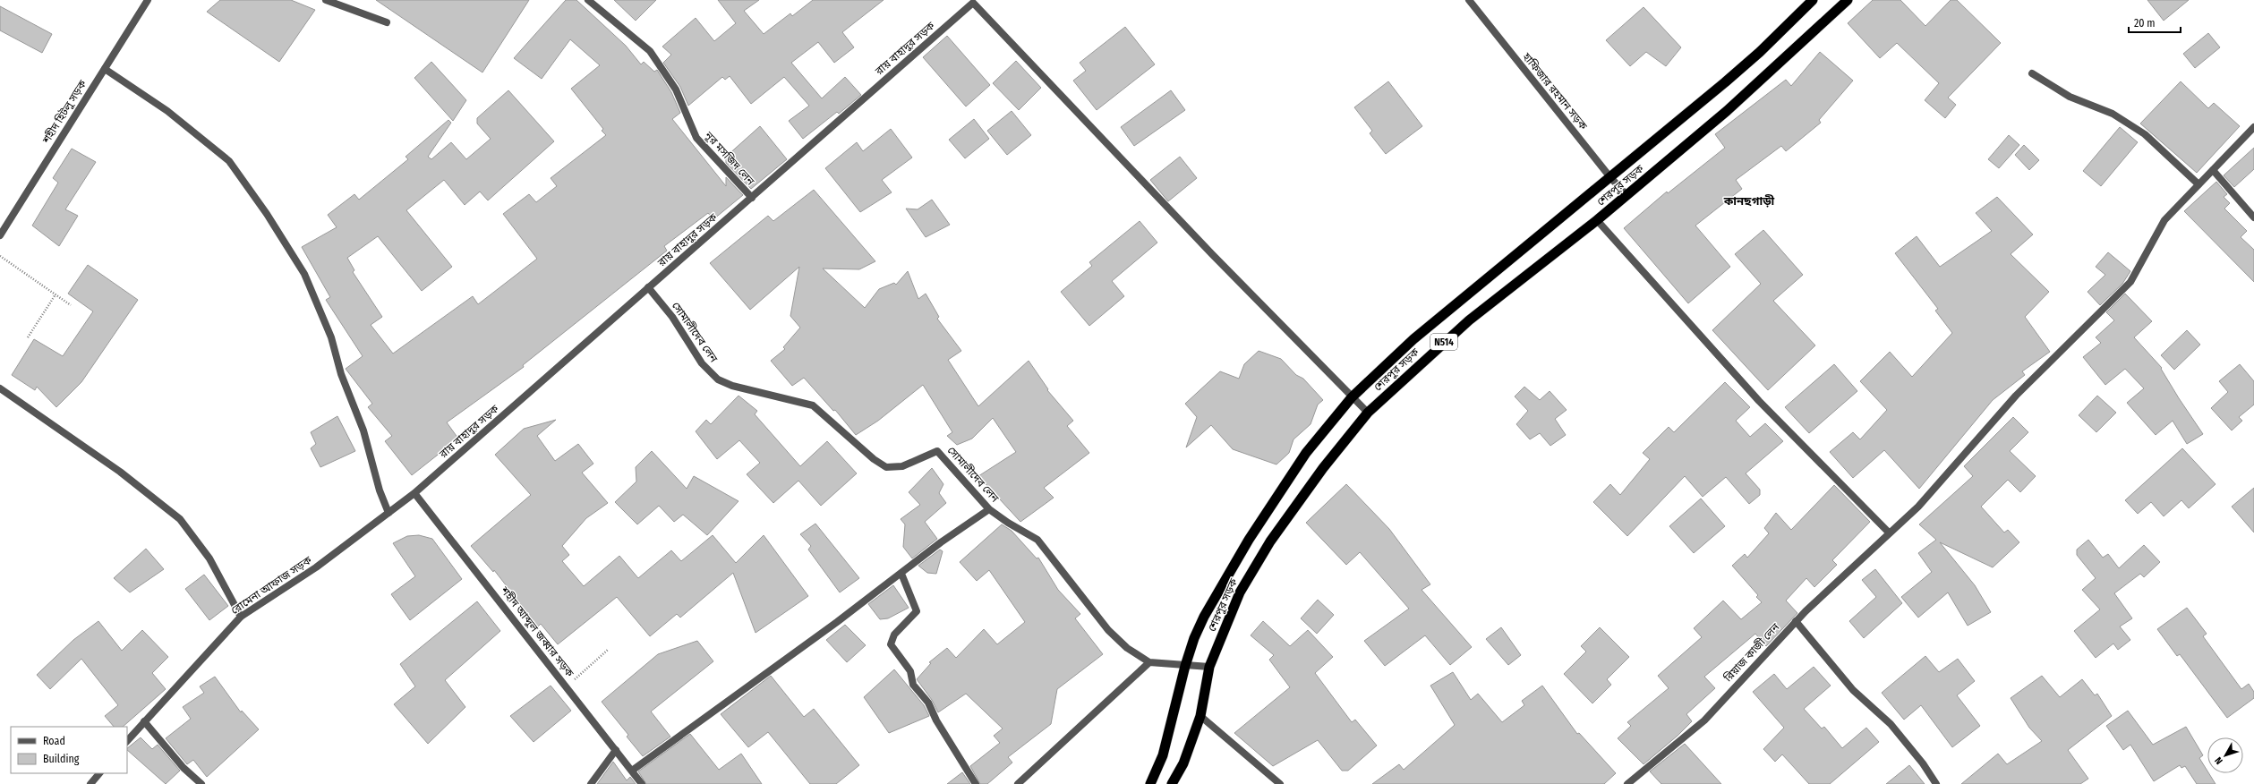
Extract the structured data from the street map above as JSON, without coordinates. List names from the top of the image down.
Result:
{
  "streets": {
    "highway": ["শেরপুর সড়ক", "N514"],
    "street": [
      "রায় বাহাদুর সড়ক",
      "হাফিজার রহমান সড়ক",
      "শহীদ হিটলু সড়ক",
      "নূর মসজিদ লেন",
      "সোমালীদেব লেন",
      "রোমেনা আফাজ সড়ক",
      "শহীদ আব্দুল জব্বার সড়ক",
      "রিয়াজ কাজী লেন"
    ]
  },
  "crossings": [
    ["রায় বাহাদুর সড়ক", "নূর মসজিদ লেন"],
    ["রায় বাহাদুর সড়ক", "সোমালীদেব লেন"],
    ["রায় বাহাদুর সড়ক", "রোমেনা আফাজ সড়ক"],
    ["রায় বাহাদুর সড়ক", "শহীদ আব্দুল জব্বার সড়ক"],
    ["হাফিজার রহমান সড়ক", "শেরপুর সড়ক"],
    ["শেরপুর সড়ক", "সোমালীদেব লেন"],
    ["রোমেনা আফাজ সড়ক", "শহীদ আব্দুল জব্বার সড়ক"]
  ],
  "districts": ["কানছগাড়ী"],
  "legend": ["Road", "Building"],
  "scale_bar": "20 m",
  "north": "bottom left"
}
